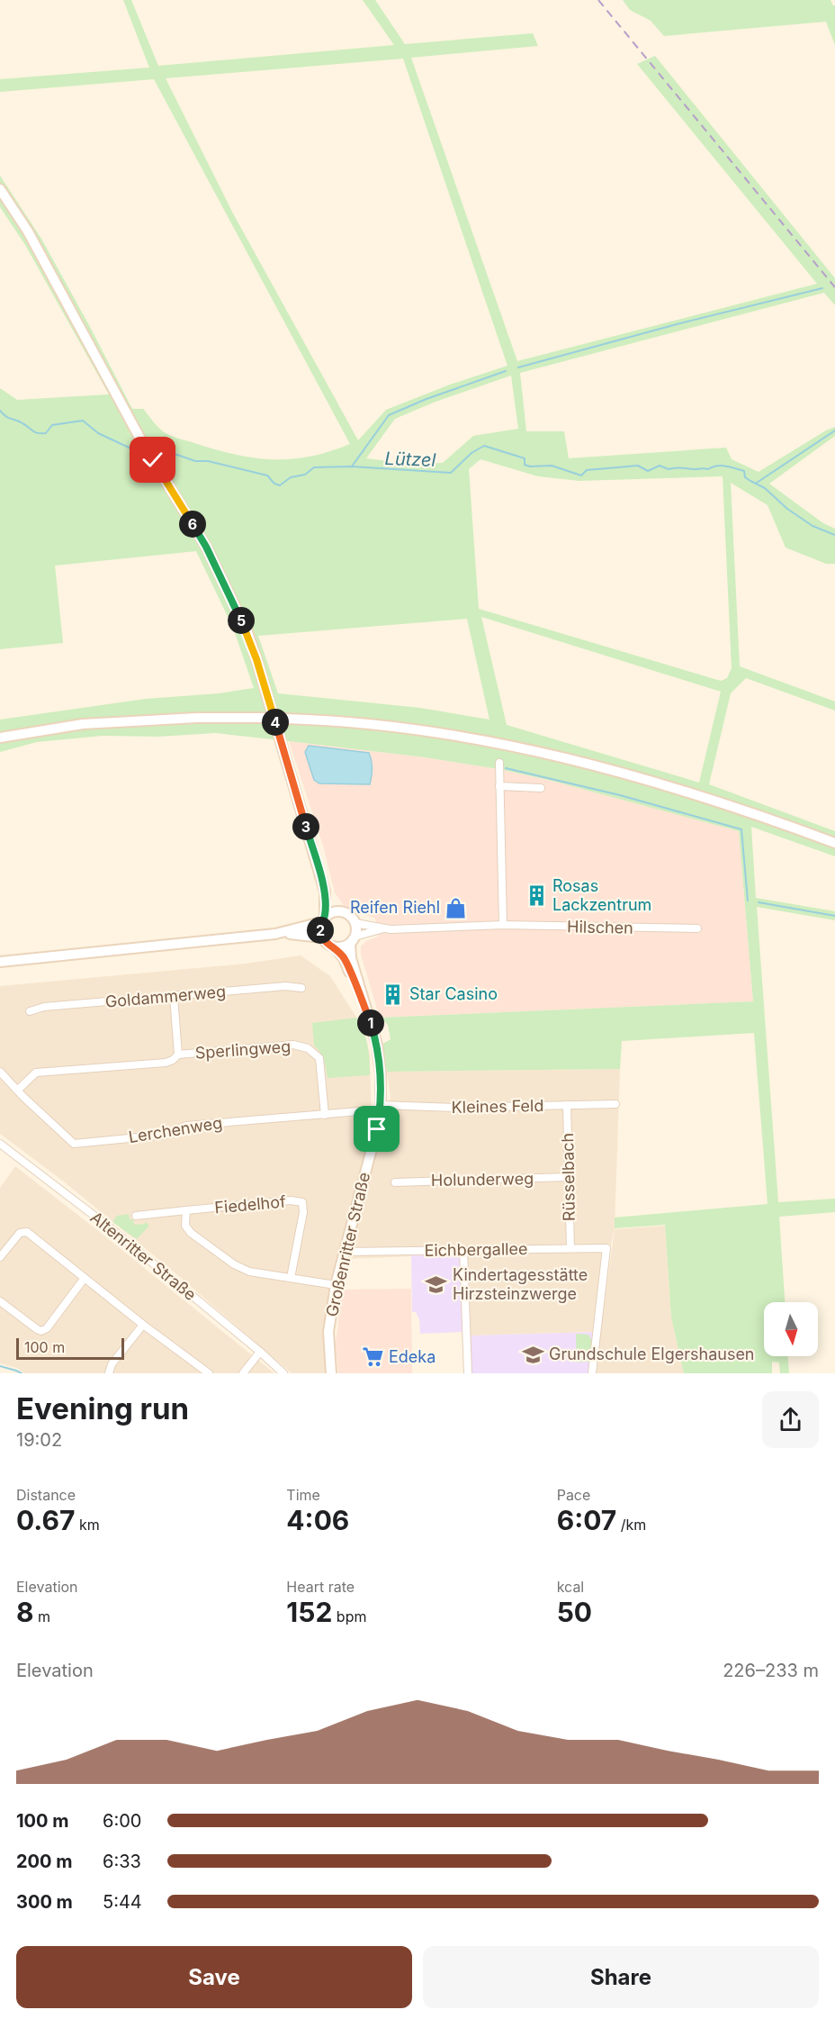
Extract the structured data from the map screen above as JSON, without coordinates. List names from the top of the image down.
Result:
{
  "streets": {
    "street": [
      "Hilschen",
      "Goldammerweg",
      "Sperlingweg",
      "Kleines Feld",
      "Lerchenweg",
      "Rüsselbach",
      "Holunderweg",
      "Fiedelhof",
      "Großenritter Straße",
      "Eichbergallee",
      "Altenritter Straße"
    ]
  },
  "crossings": [
    ["Hilschen", "Großenritter Straße"],
    ["Sperlingweg", "Lerchenweg"],
    ["Kleines Feld", "Lerchenweg"],
    ["Kleines Feld", "Rüsselbach"],
    ["Kleines Feld", "Großenritter Straße"],
    ["Lerchenweg", "Großenritter Straße"],
    ["Rüsselbach", "Holunderweg"],
    ["Rüsselbach", "Eichbergallee"],
    ["Großenritter Straße", "Eichbergallee"]
  ],
  "water": ["Lützel"],
  "places": {
    "building": ["Rosas Lackzentrum", "Star Casino"],
    "shop": ["Reifen Riehl"],
    "school or university": ["Kindertagesstätte Hirzsteinzwerge", "Grundschule Elgershausen"],
    "supermarket": ["Edeka"]
  },
  "scale_bar": "100 m",
  "north": "bottom",
  "page": {
    "pins": [
      "6",
      "5",
      "4",
      "3",
      "2",
      "1"
    ],
    "scale": "100 m",
    "heading": ["Evening run", "19:02"],
    "stats": [
      ["Distance", "0.67 km"],
      ["Time", "4:06"],
      ["Pace", "6:07 /km"],
      ["Elevation", "8 m"],
      ["Heart rate", "152 bpm"],
      ["kcal", "50"]
    ],
    "chart": ["Elevation", "226–233 m"],
    "list": [
      {
        "name": "100 m",
        "note": "6:00"
      },
      {
        "name": "200 m",
        "note": "6:33"
      },
      {
        "name": "300 m",
        "note": "5:44"
      }
    ],
    "buttons": ["Save", "Share"]
  }
}
